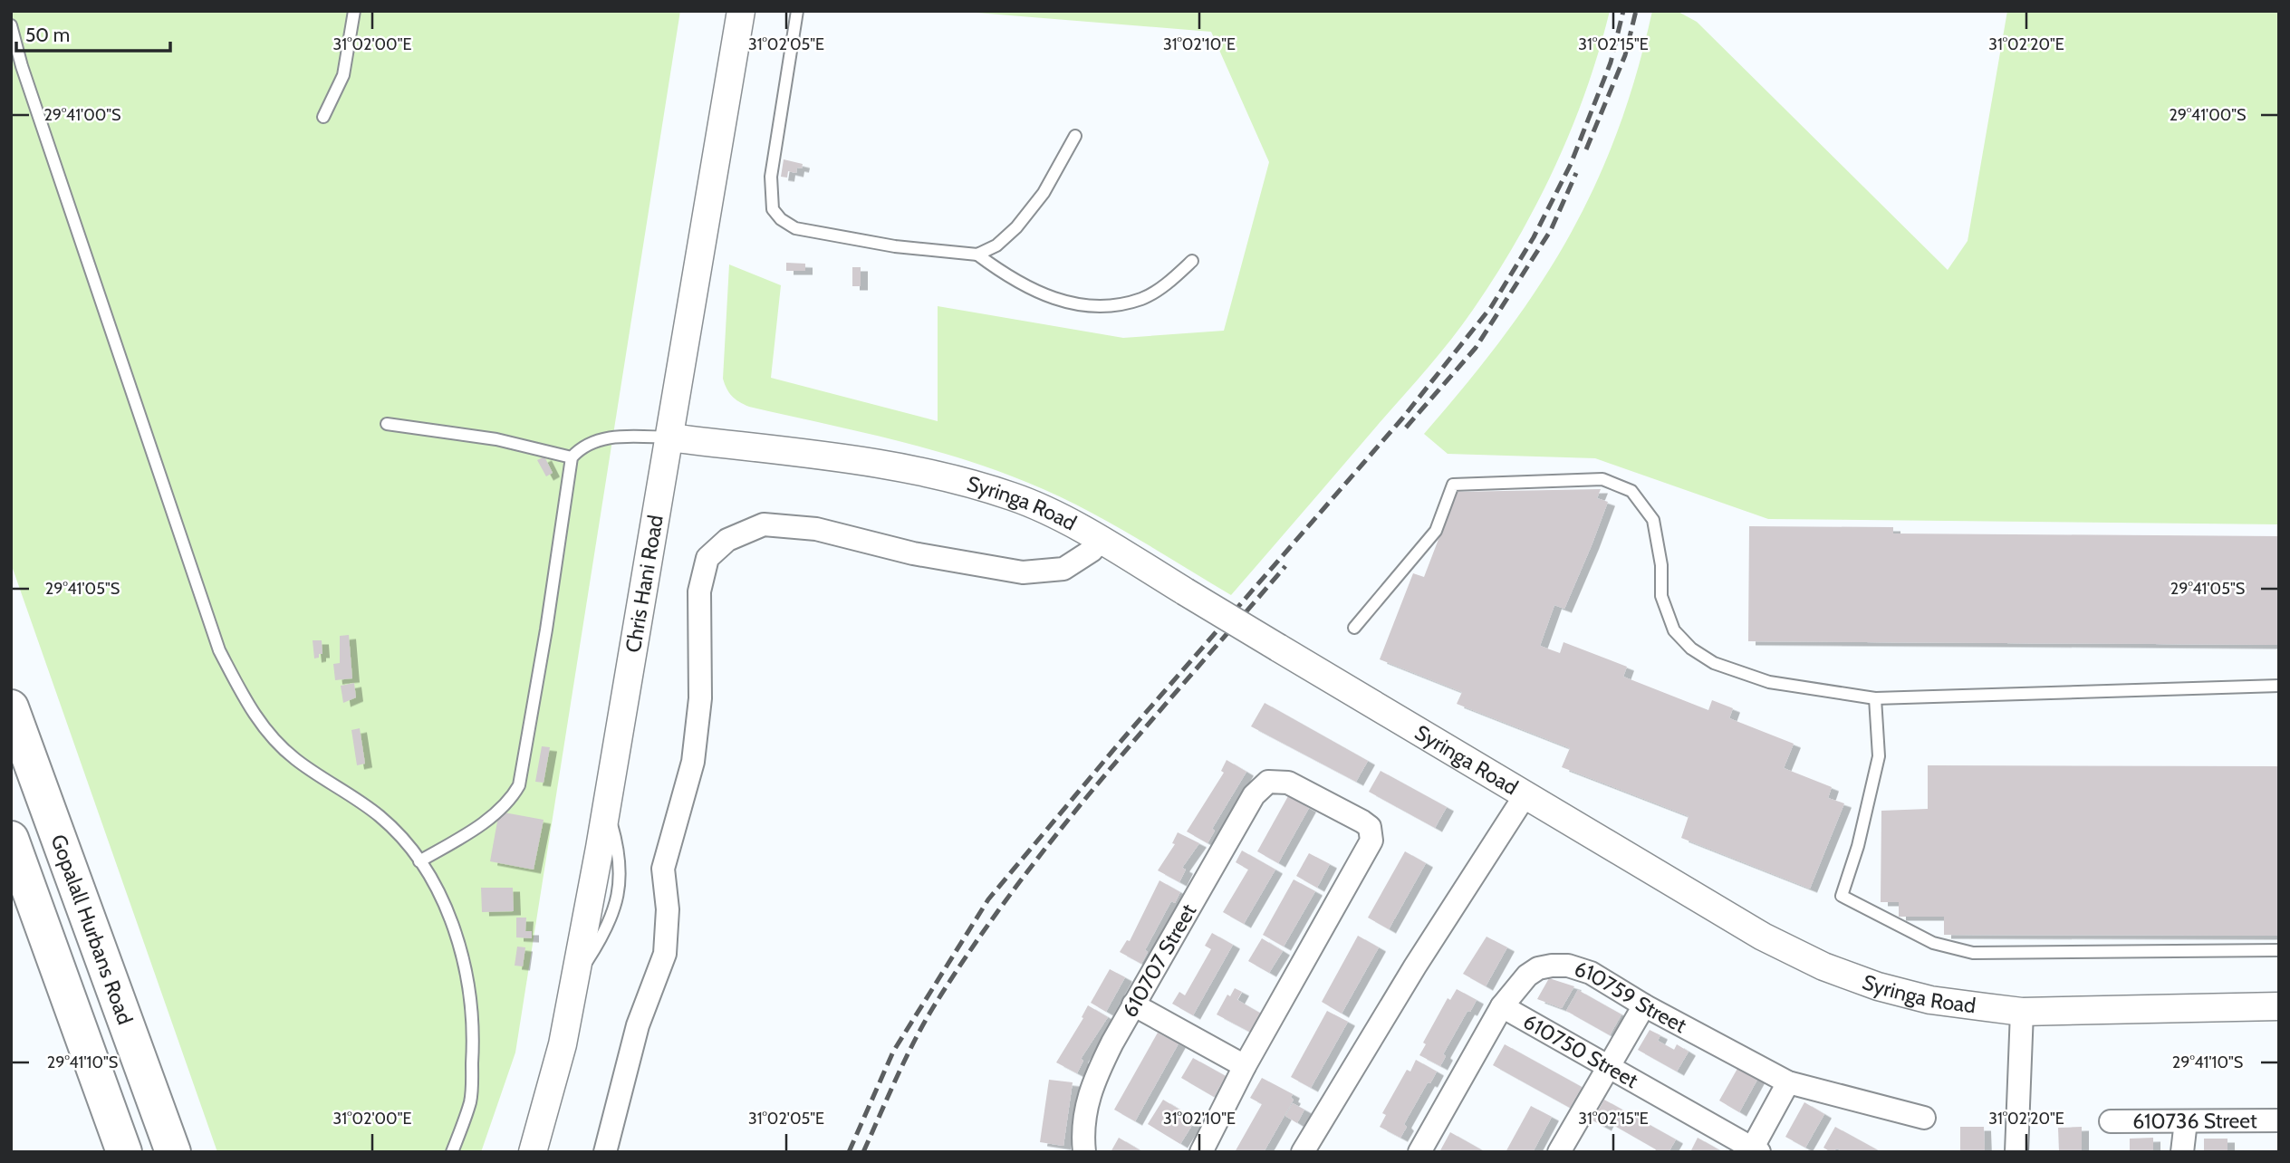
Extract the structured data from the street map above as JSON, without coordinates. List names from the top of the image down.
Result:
{
  "streets": {
    "highway": ["Gopalall Hurbans Road"],
    "street": [
      "Syringa Road",
      "Chris Hani Road",
      "610707 Street",
      "610759 Street",
      "610750 Street",
      "610736 Street"
    ]
  },
  "crossings": [
    ["Syringa Road", "Chris Hani Road"],
    ["610759 Street", "610750 Street"]
  ],
  "scale_bar": "50 m",
  "coordinates": [
    "31°02'00\"E",
    "31°02'05\"E",
    "31°02'10\"E",
    "31°02'15\"E",
    "31°02'20\"E",
    "29°41'00\"S",
    "29°41'05\"S",
    "29°41'10\"S"
  ]
}
